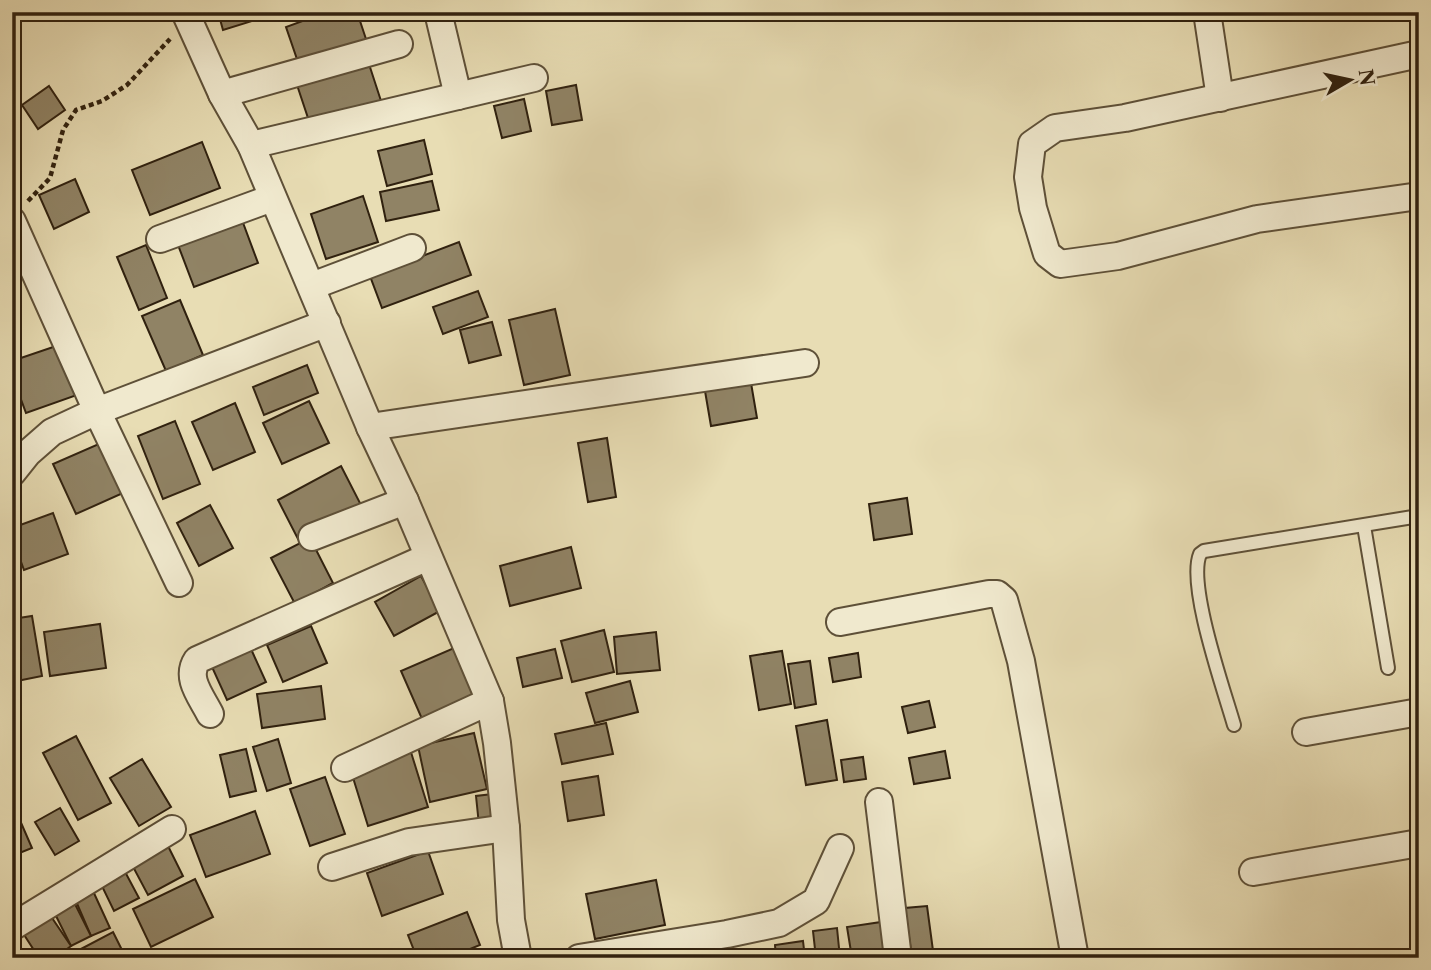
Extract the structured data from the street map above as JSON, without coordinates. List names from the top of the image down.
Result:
{
  "north": "right"
}
